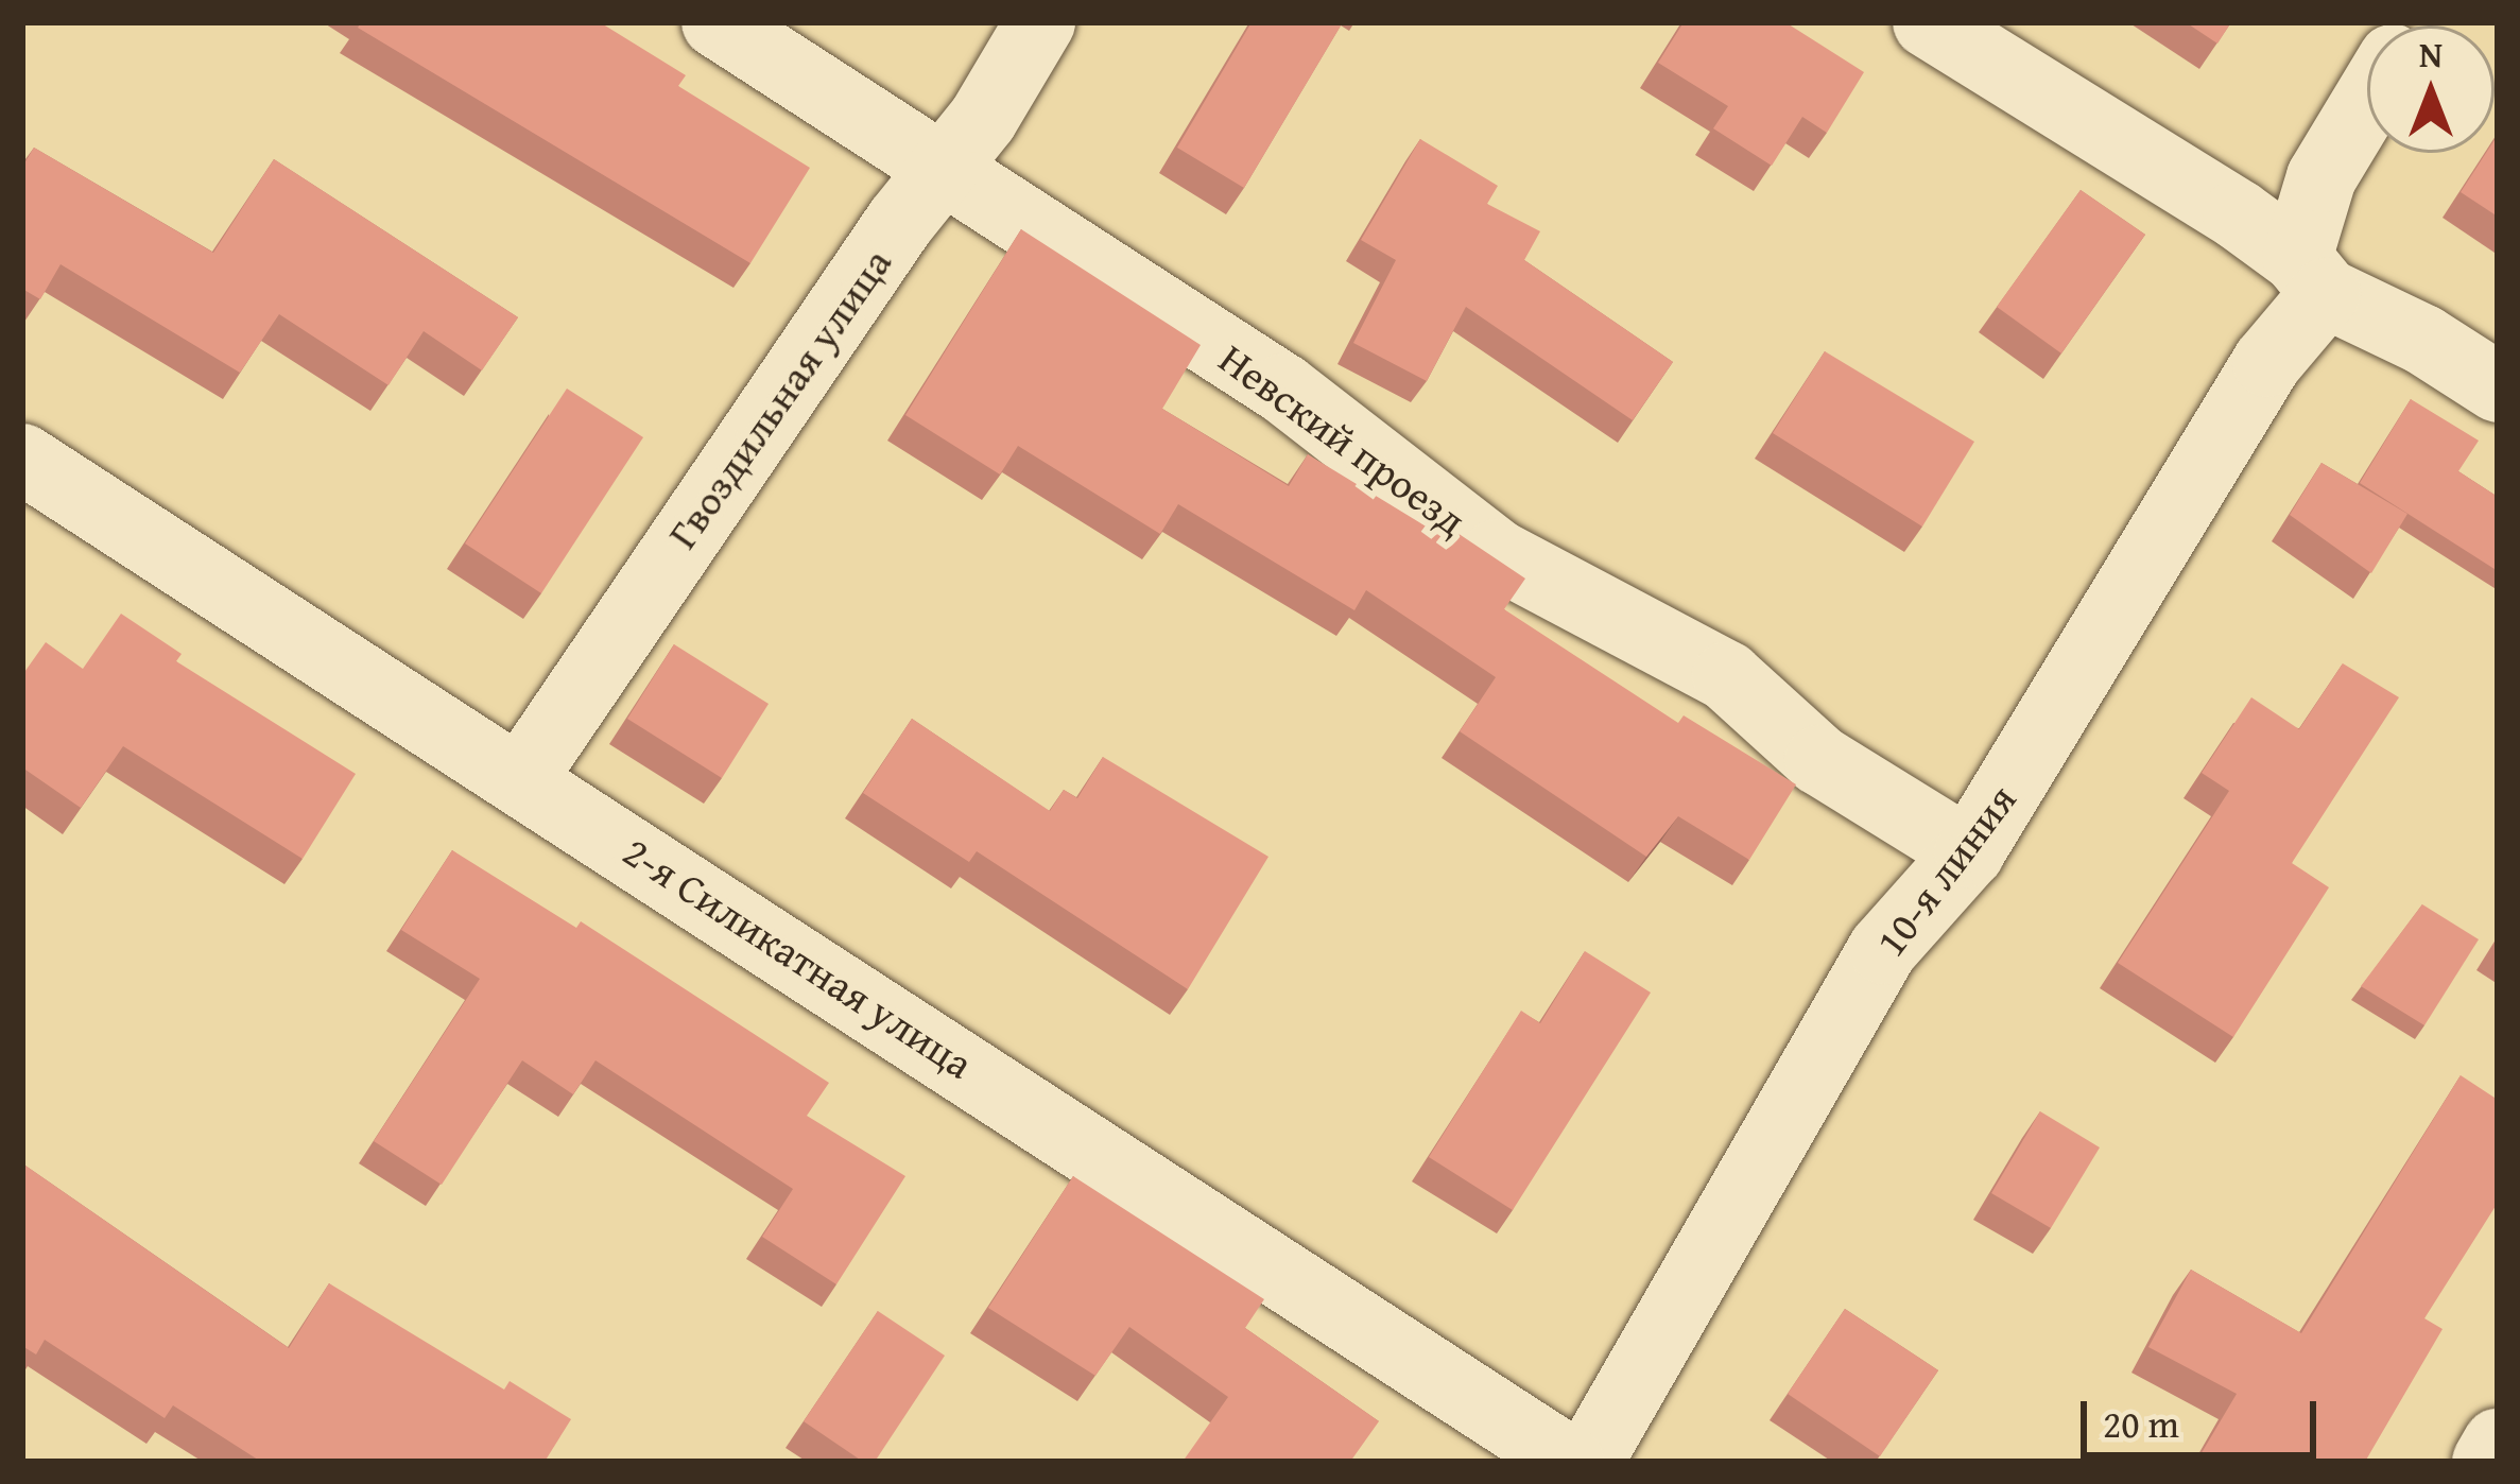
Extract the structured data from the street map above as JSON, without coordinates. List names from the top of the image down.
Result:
{
  "streets": {
    "street": [
      "Гвоздильная улица",
      "Невский проезд",
      "10-я линия",
      "2-я Силикатная улица"
    ]
  },
  "crossings": [
    ["Гвоздильная улица", "Невский проезд"],
    ["Гвоздильная улица", "2-я Силикатная улица"],
    ["Невский проезд", "10-я линия"]
  ],
  "scale_bar": "20 m",
  "north": "top"
}
